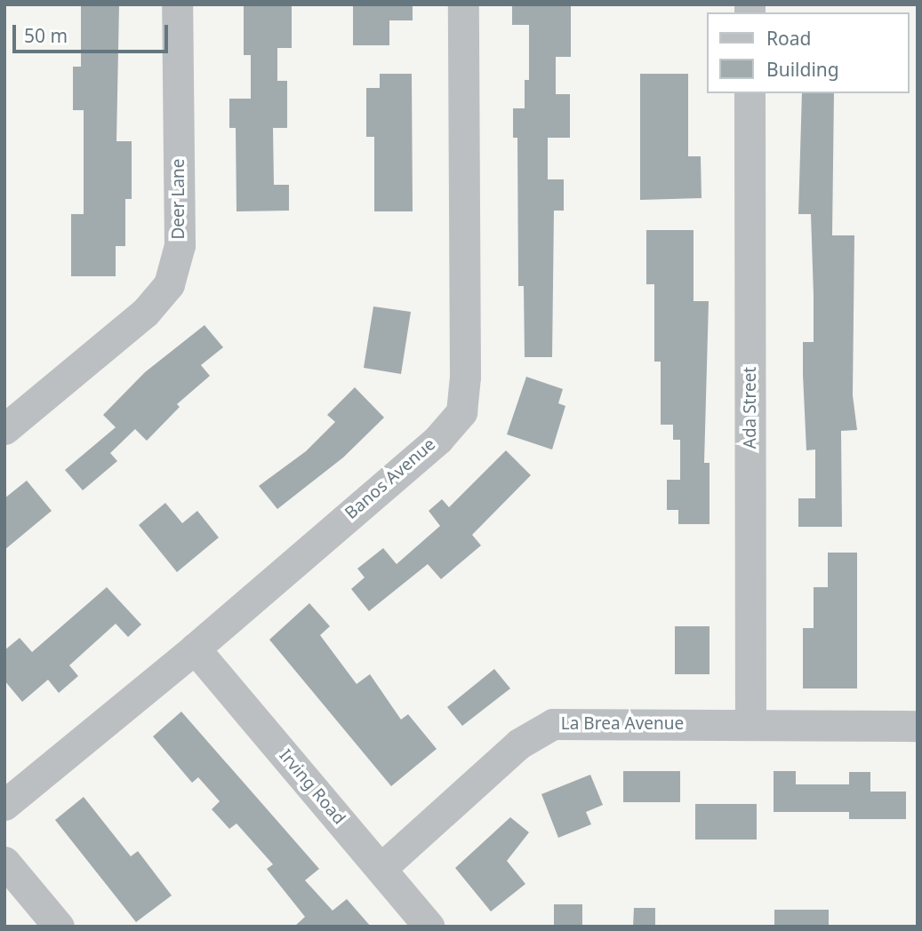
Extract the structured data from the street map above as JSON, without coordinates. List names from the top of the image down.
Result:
{
  "streets": {
    "street": [
      "Deer Lane",
      "Ada Street",
      "Banos Avenue",
      "La Brea Avenue",
      "Irving Road"
    ]
  },
  "crossings": [
    ["Ada Street", "La Brea Avenue"],
    ["Banos Avenue", "Irving Road"],
    ["La Brea Avenue", "Irving Road"]
  ],
  "legend": ["Road", "Building"],
  "scale_bar": "50 m"
}
